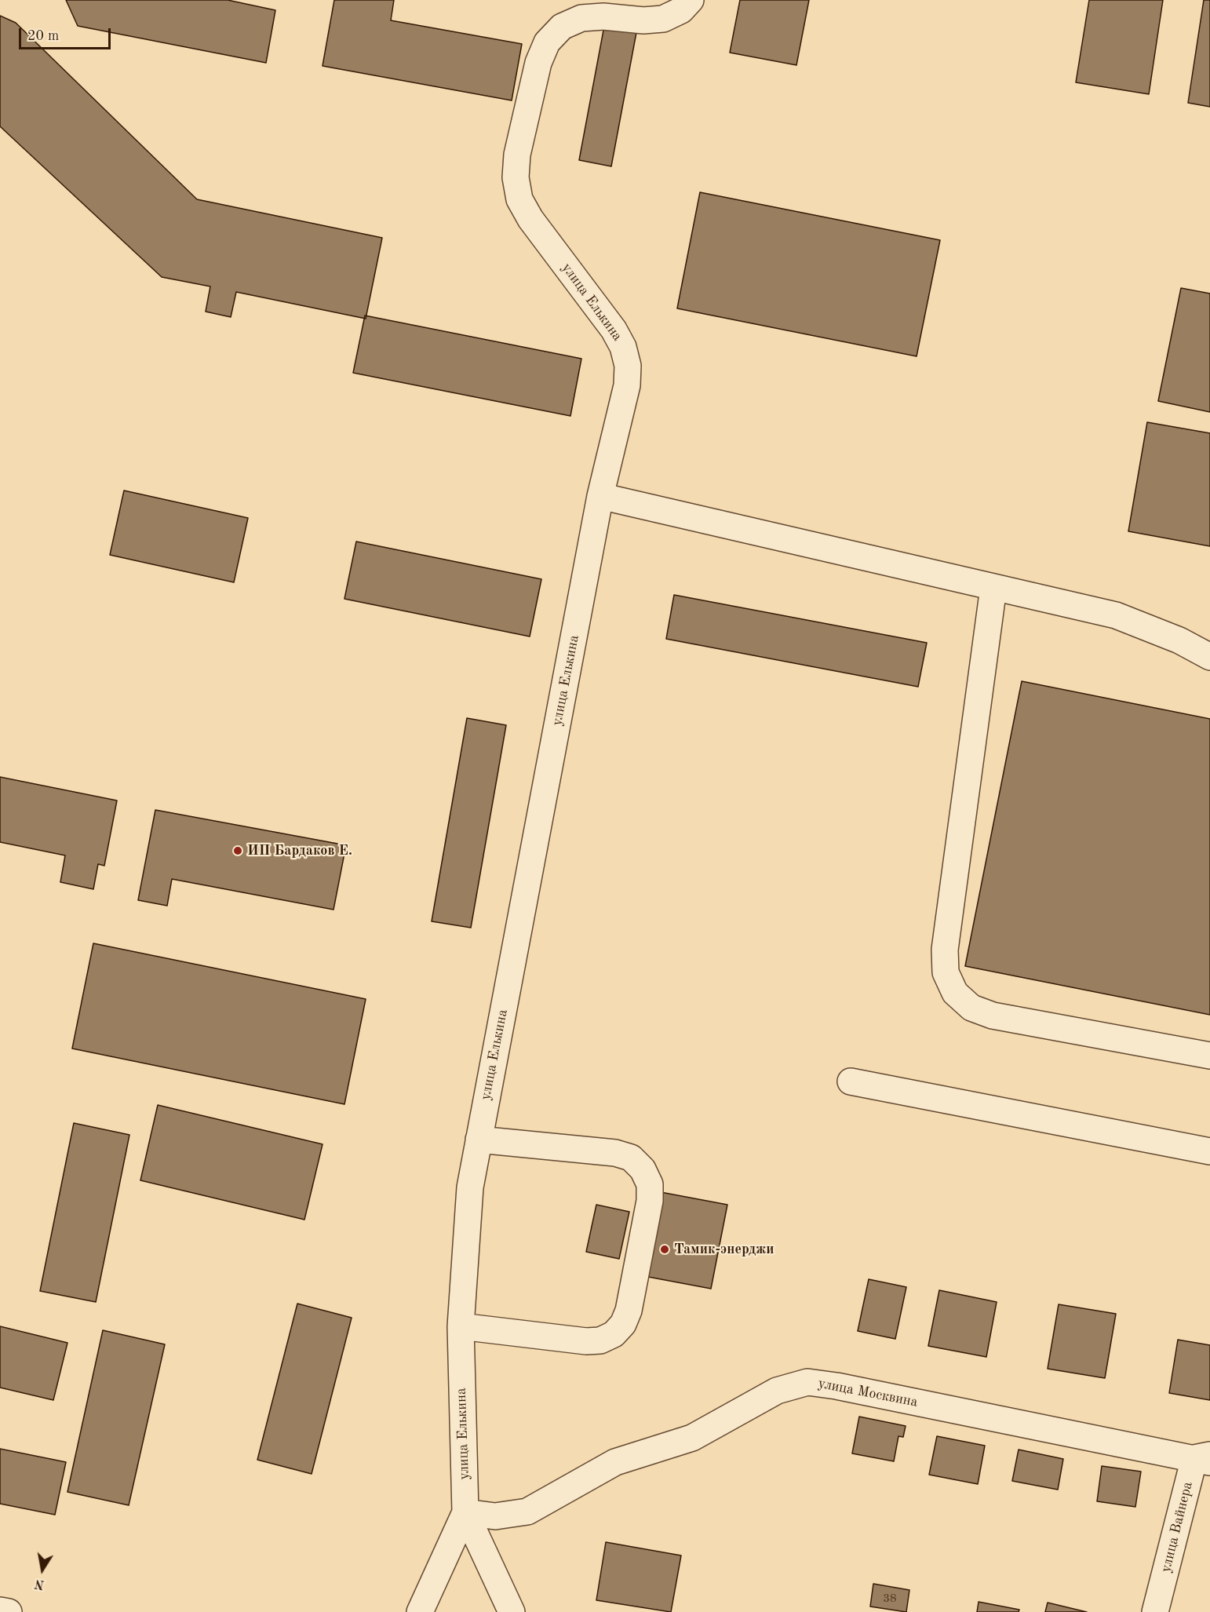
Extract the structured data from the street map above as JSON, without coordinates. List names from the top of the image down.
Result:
{
  "streets": {
    "street": ["улица Елькина", "улица Москвина", "улица Вайнера"]
  },
  "crossings": [
    ["улица Елькина", "улица Москвина"],
    ["улица Москвина", "улица Вайнера"]
  ],
  "places": ["ИП Бардаков Е.", "Тамик-энерджи"],
  "house_numbers": ["38"],
  "scale_bar": "20 m",
  "north": "bottom"
}
